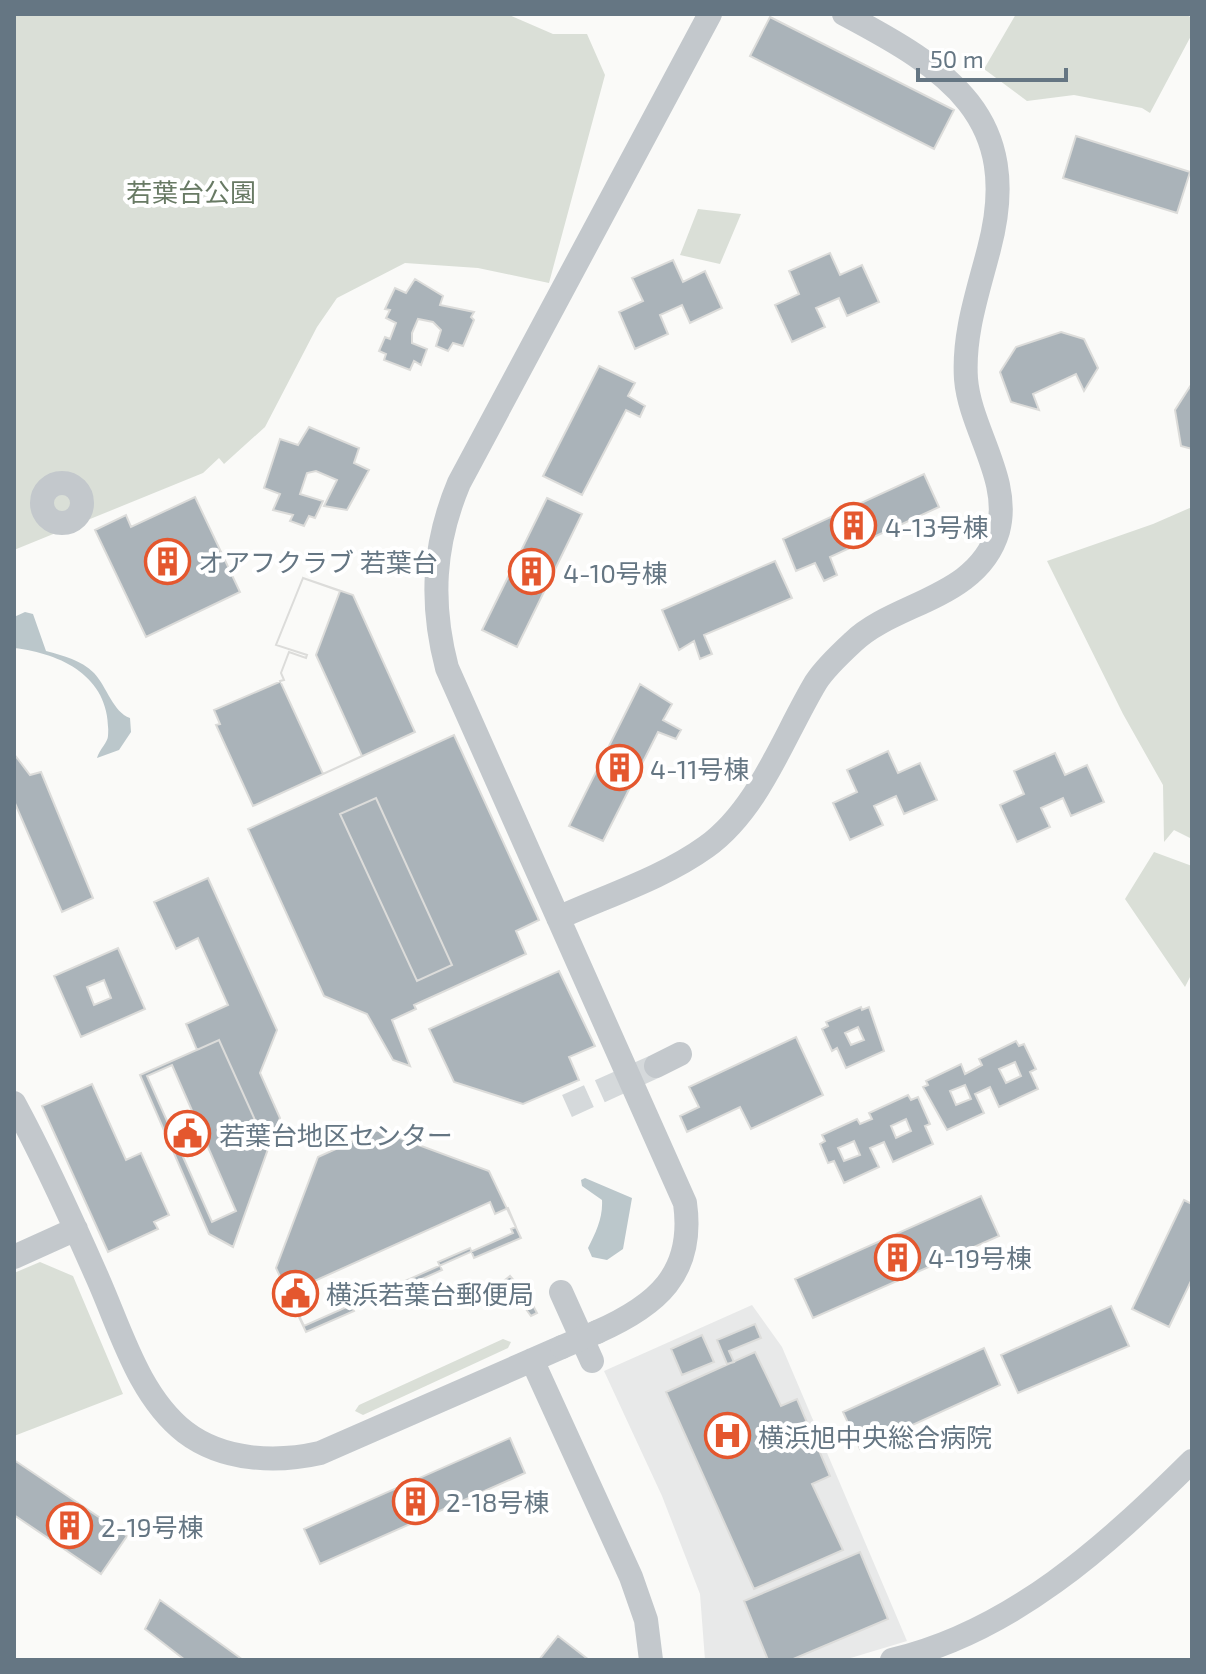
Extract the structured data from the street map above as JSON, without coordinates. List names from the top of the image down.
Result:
{
  "parks": ["若葉台公園"],
  "places": {
    "building": [
      "4-13号棟",
      "オアフクラブ 若葉台",
      "4-10号棟",
      "4-11号棟",
      "4-19号棟",
      "2-18号棟",
      "2-19号棟"
    ],
    "public building": ["若葉台地区センター", "横浜若葉台郵便局"],
    "hospital": ["横浜旭中央総合病院"]
  },
  "scale_bar": "50 m"
}
